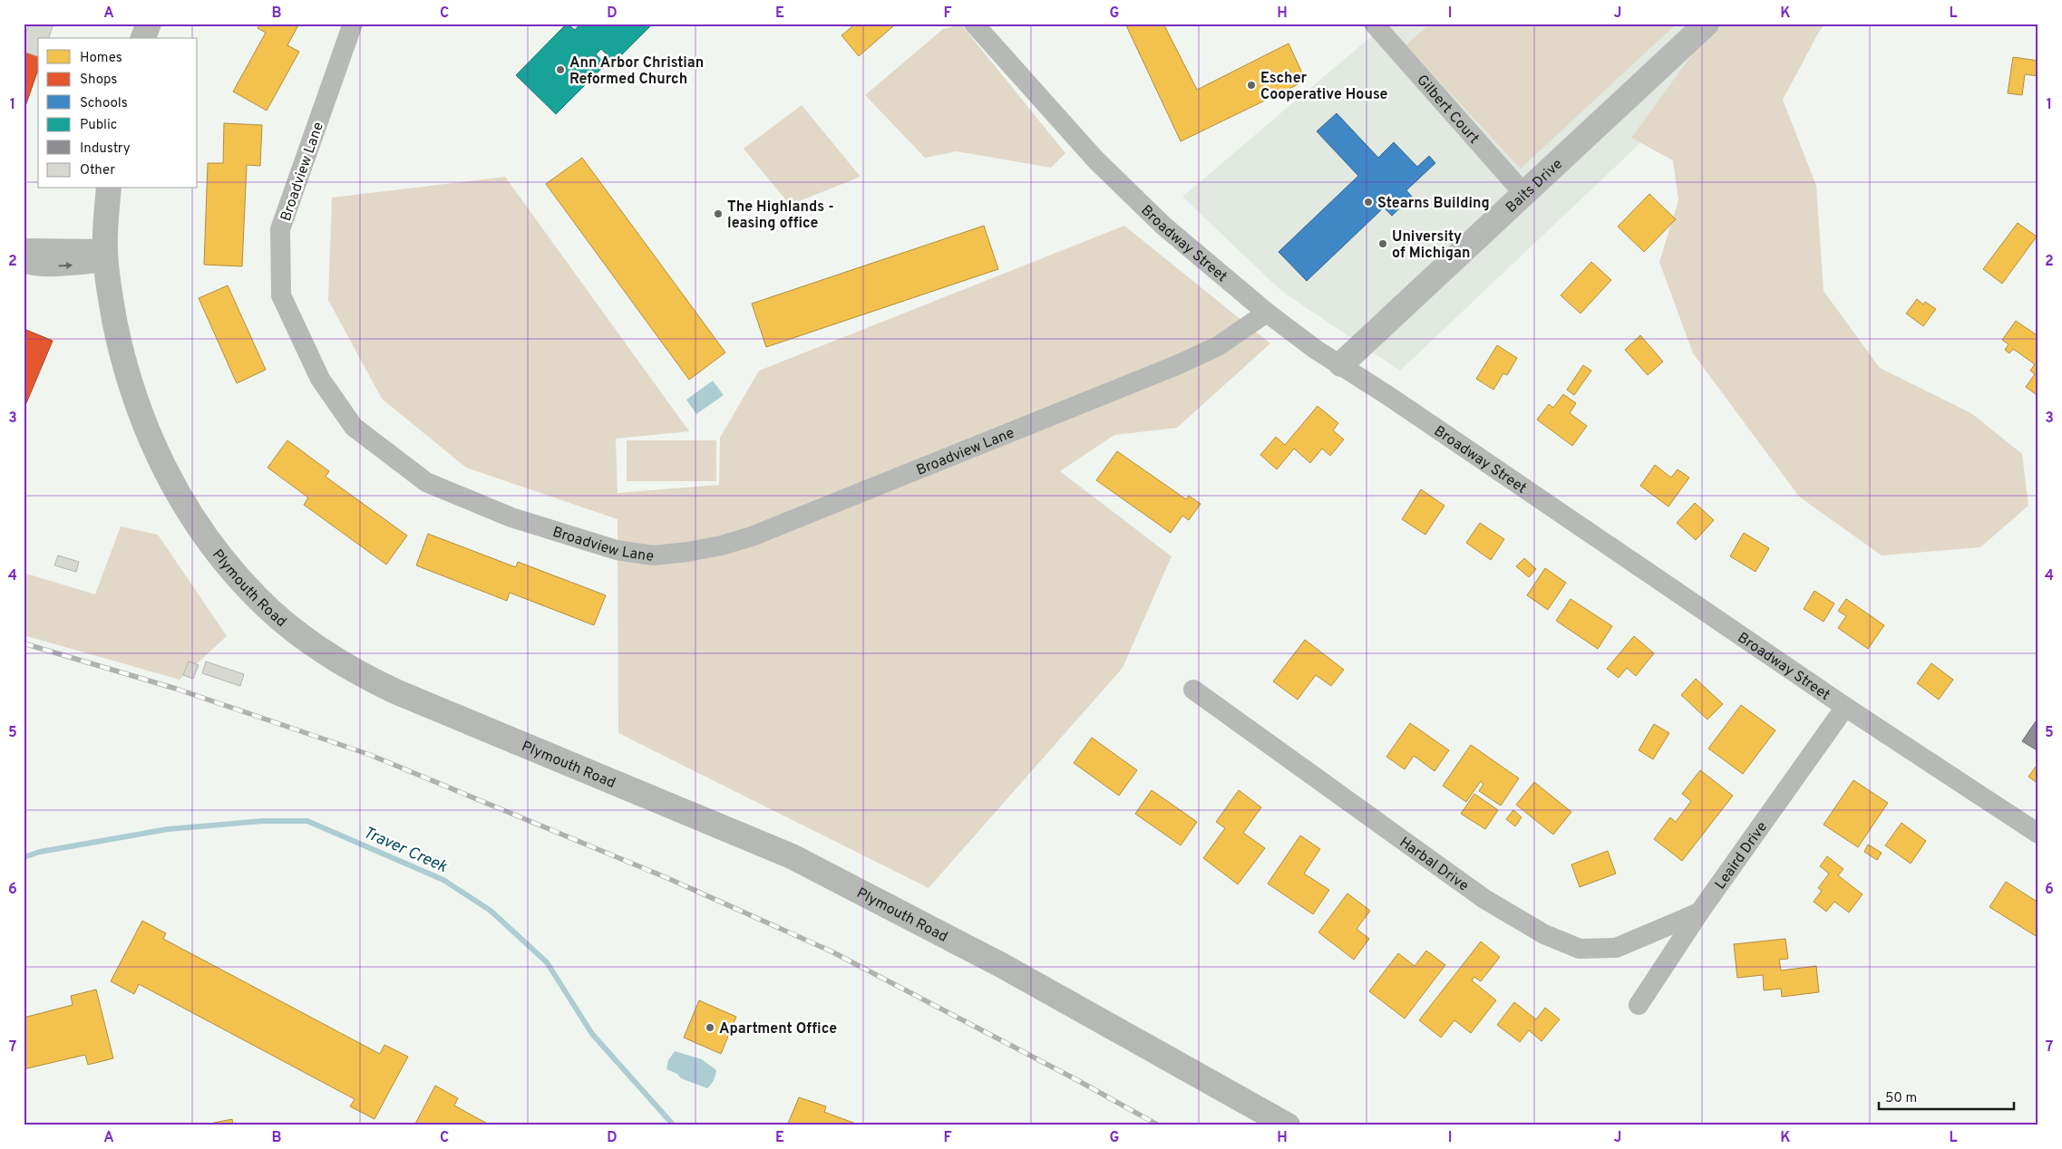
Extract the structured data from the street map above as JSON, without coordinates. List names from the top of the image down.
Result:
{
  "streets": {
    "main road": ["Plymouth Road"],
    "street": [
      "Gilbert Court",
      "Broadview Lane",
      "Baits Drive",
      "Broadway Street",
      "Leaird Drive",
      "Harbal Drive"
    ]
  },
  "crossings": [
    ["Gilbert Court", "Baits Drive"],
    ["Broadview Lane", "Broadway Street"],
    ["Baits Drive", "Broadway Street"],
    ["Broadway Street", "Leaird Drive"],
    ["Leaird Drive", "Harbal Drive"]
  ],
  "water": ["Traver Creek"],
  "places": [
    "Ann Arbor Christian Reformed Church",
    "Escher Cooperative House",
    "Stearns Building",
    "The Highlands - leasing office",
    "University of Michigan",
    "Apartment Office"
  ],
  "legend": [
    "Homes",
    "Shops",
    "Schools",
    "Public",
    "Industry",
    "Other"
  ],
  "scale_bar": "50 m",
  "grid": {
    "columns": [
      "A",
      "B",
      "C",
      "D",
      "E",
      "F",
      "G",
      "H",
      "I",
      "J",
      "K",
      "L"
    ],
    "rows": [
      "1",
      "2",
      "3",
      "4",
      "5",
      "6",
      "7"
    ]
  }
}
